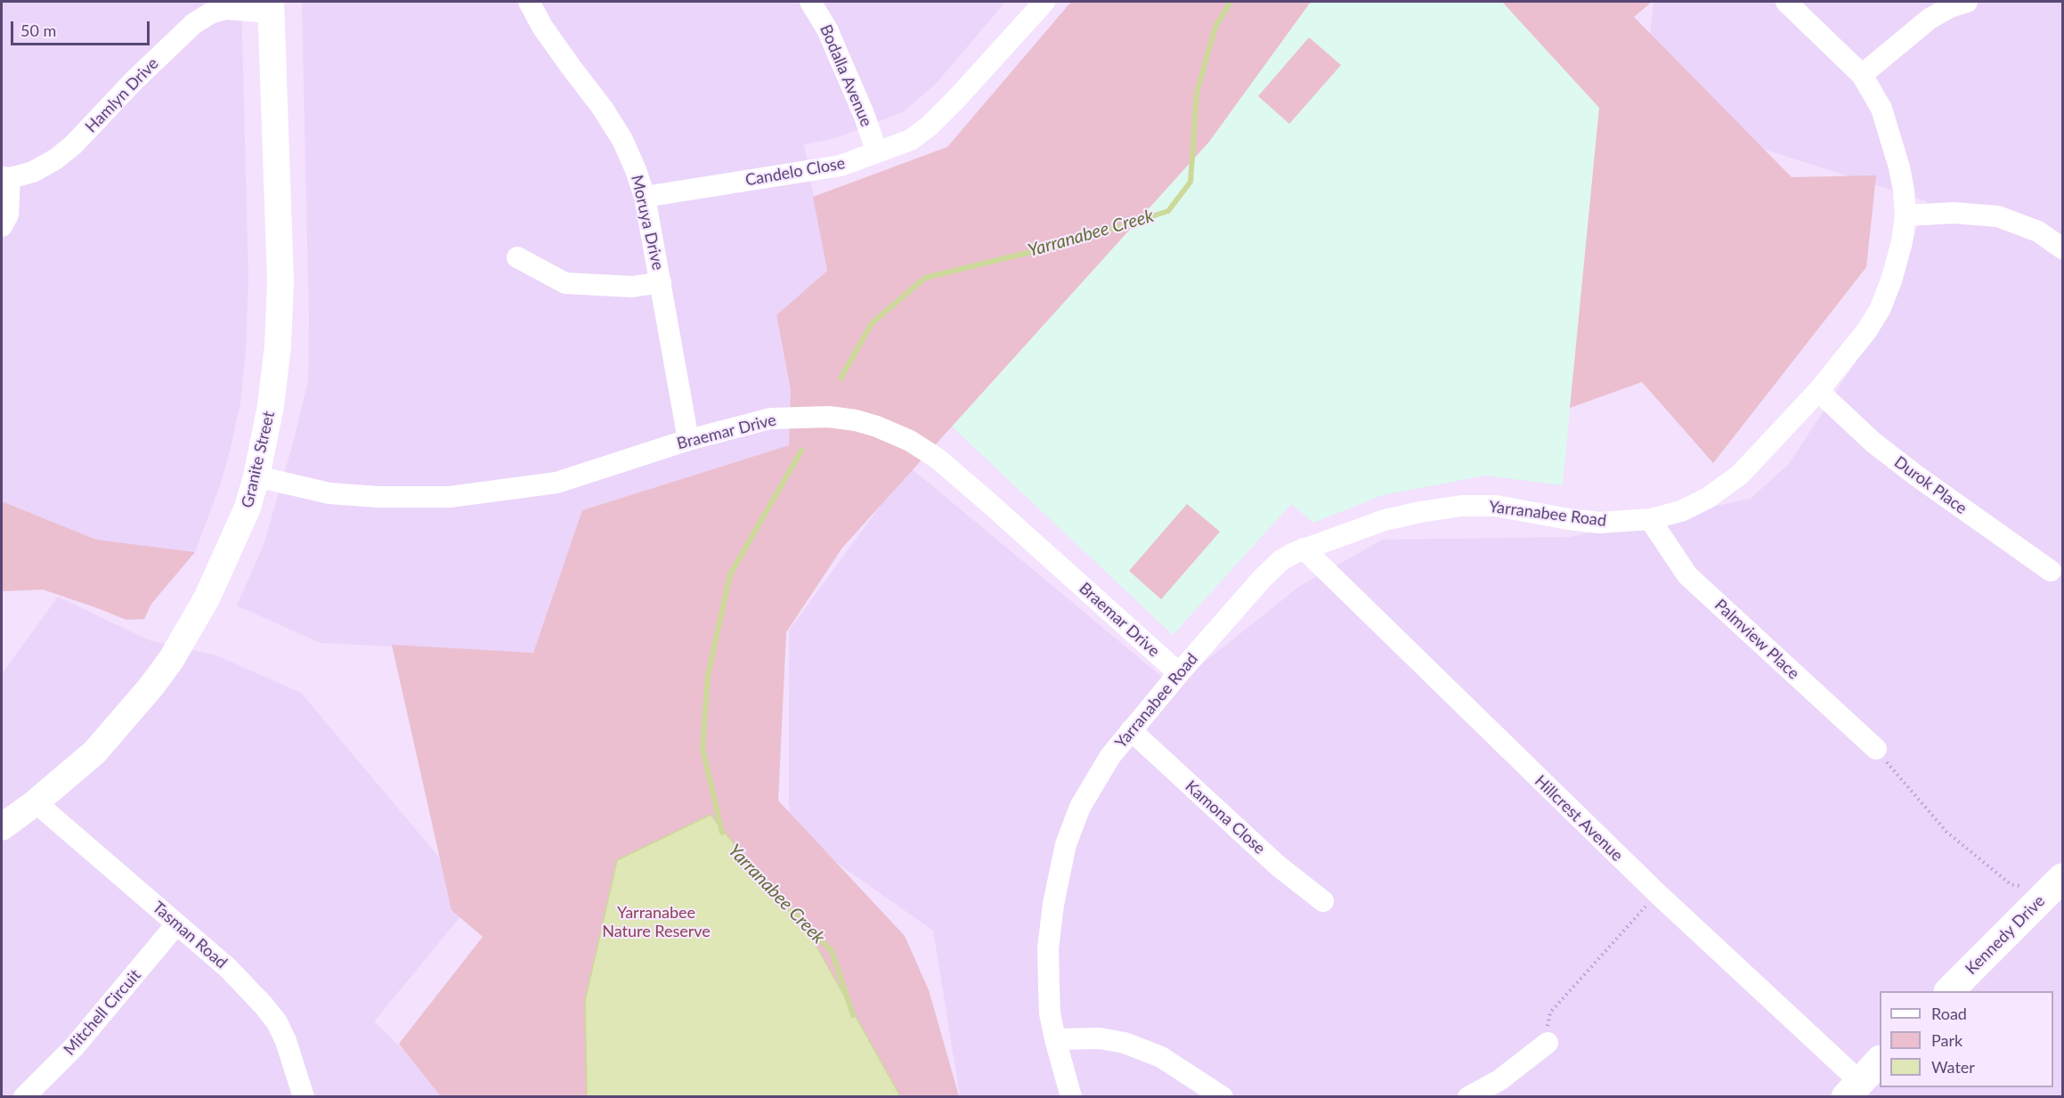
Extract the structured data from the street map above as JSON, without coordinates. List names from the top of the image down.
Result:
{
  "streets": {
    "main road": ["Kennedy Drive"],
    "street": [
      "Bodalla Avenue",
      "Hamlyn Drive",
      "Candelo Close",
      "Moruya Drive",
      "Braemar Drive",
      "Granite Street",
      "Durok Place",
      "Yarranabee Road",
      "Palmview Place",
      "Kamona Close",
      "Hillcrest Avenue",
      "Tasman Road",
      "Mitchell Circuit"
    ]
  },
  "crossings": [
    ["Bodalla Avenue", "Candelo Close"],
    ["Hamlyn Drive", "Granite Street"],
    ["Candelo Close", "Moruya Drive"],
    ["Moruya Drive", "Braemar Drive"],
    ["Braemar Drive", "Granite Street"],
    ["Braemar Drive", "Yarranabee Road"],
    ["Granite Street", "Tasman Road"],
    ["Durok Place", "Yarranabee Road"],
    ["Yarranabee Road", "Palmview Place"],
    ["Yarranabee Road", "Kamona Close"],
    ["Yarranabee Road", "Hillcrest Avenue"],
    ["Tasman Road", "Mitchell Circuit"]
  ],
  "water": ["Yarranabee Creek"],
  "parks": ["Yarranabee Nature Reserve"],
  "legend": ["Road", "Park", "Water"],
  "scale_bar": "50 m"
}
